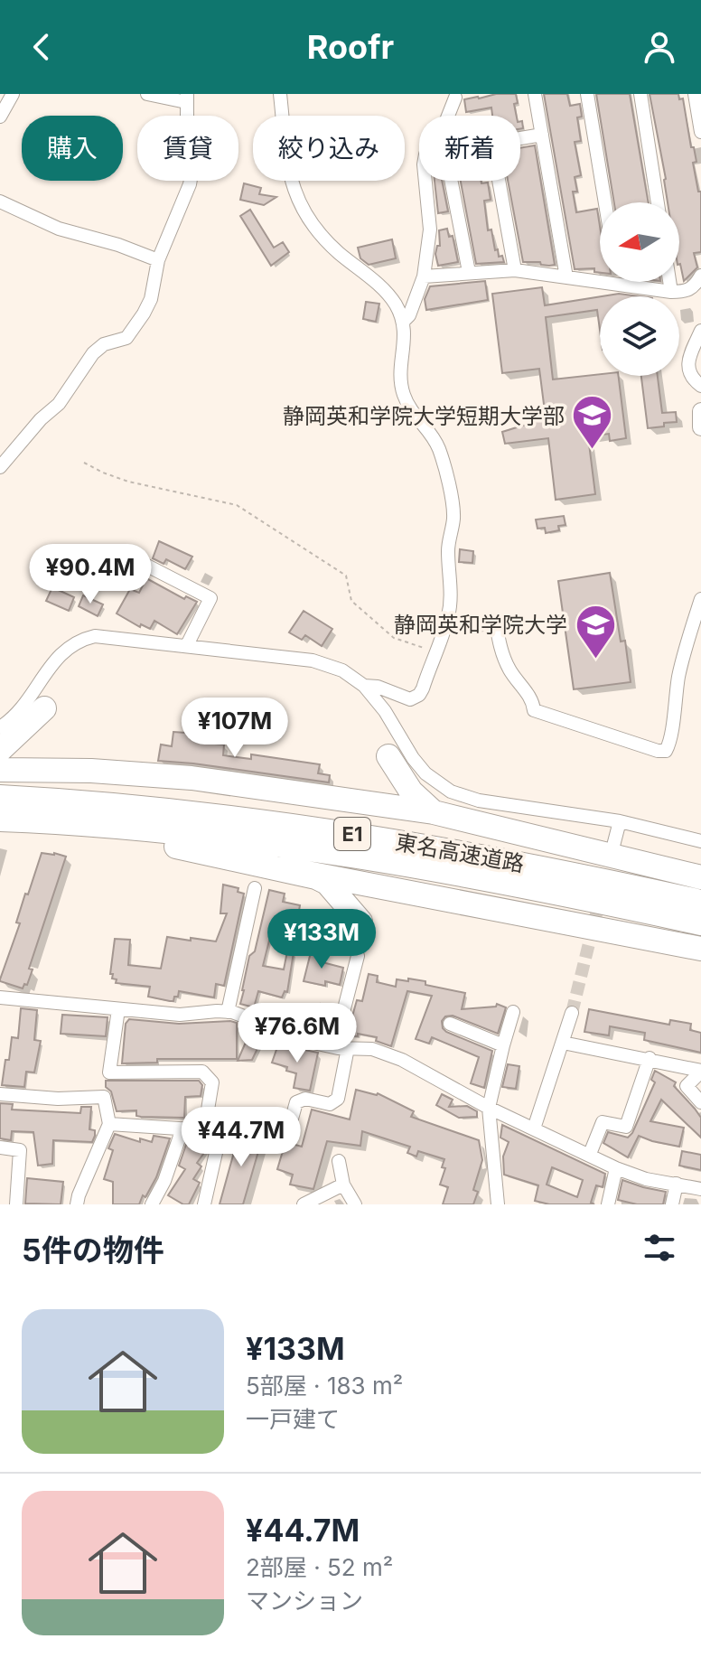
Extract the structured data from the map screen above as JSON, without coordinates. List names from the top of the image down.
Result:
{
  "streets": {
    "highway": ["E1", "東名高速道路"]
  },
  "places": {
    "school or university": ["静岡英和学院大学短期大学部", "静岡英和学院大学"]
  },
  "north": "left",
  "page": {
    "header": "Roofr",
    "chip": [
      "購入",
      "賃貸",
      "絞り込み",
      "新着"
    ],
    "price": [
      "¥90.4M",
      "¥107M",
      "¥133M",
      "¥76.6M",
      "¥44.7M"
    ],
    "heading": "5件の物件",
    "list": [
      {
        "name": "¥133M",
        "note": "5部屋 · 183 m² · 一戸建て"
      },
      {
        "name": "¥44.7M",
        "note": "2部屋 · 52 m² · マンション"
      }
    ]
  }
}
